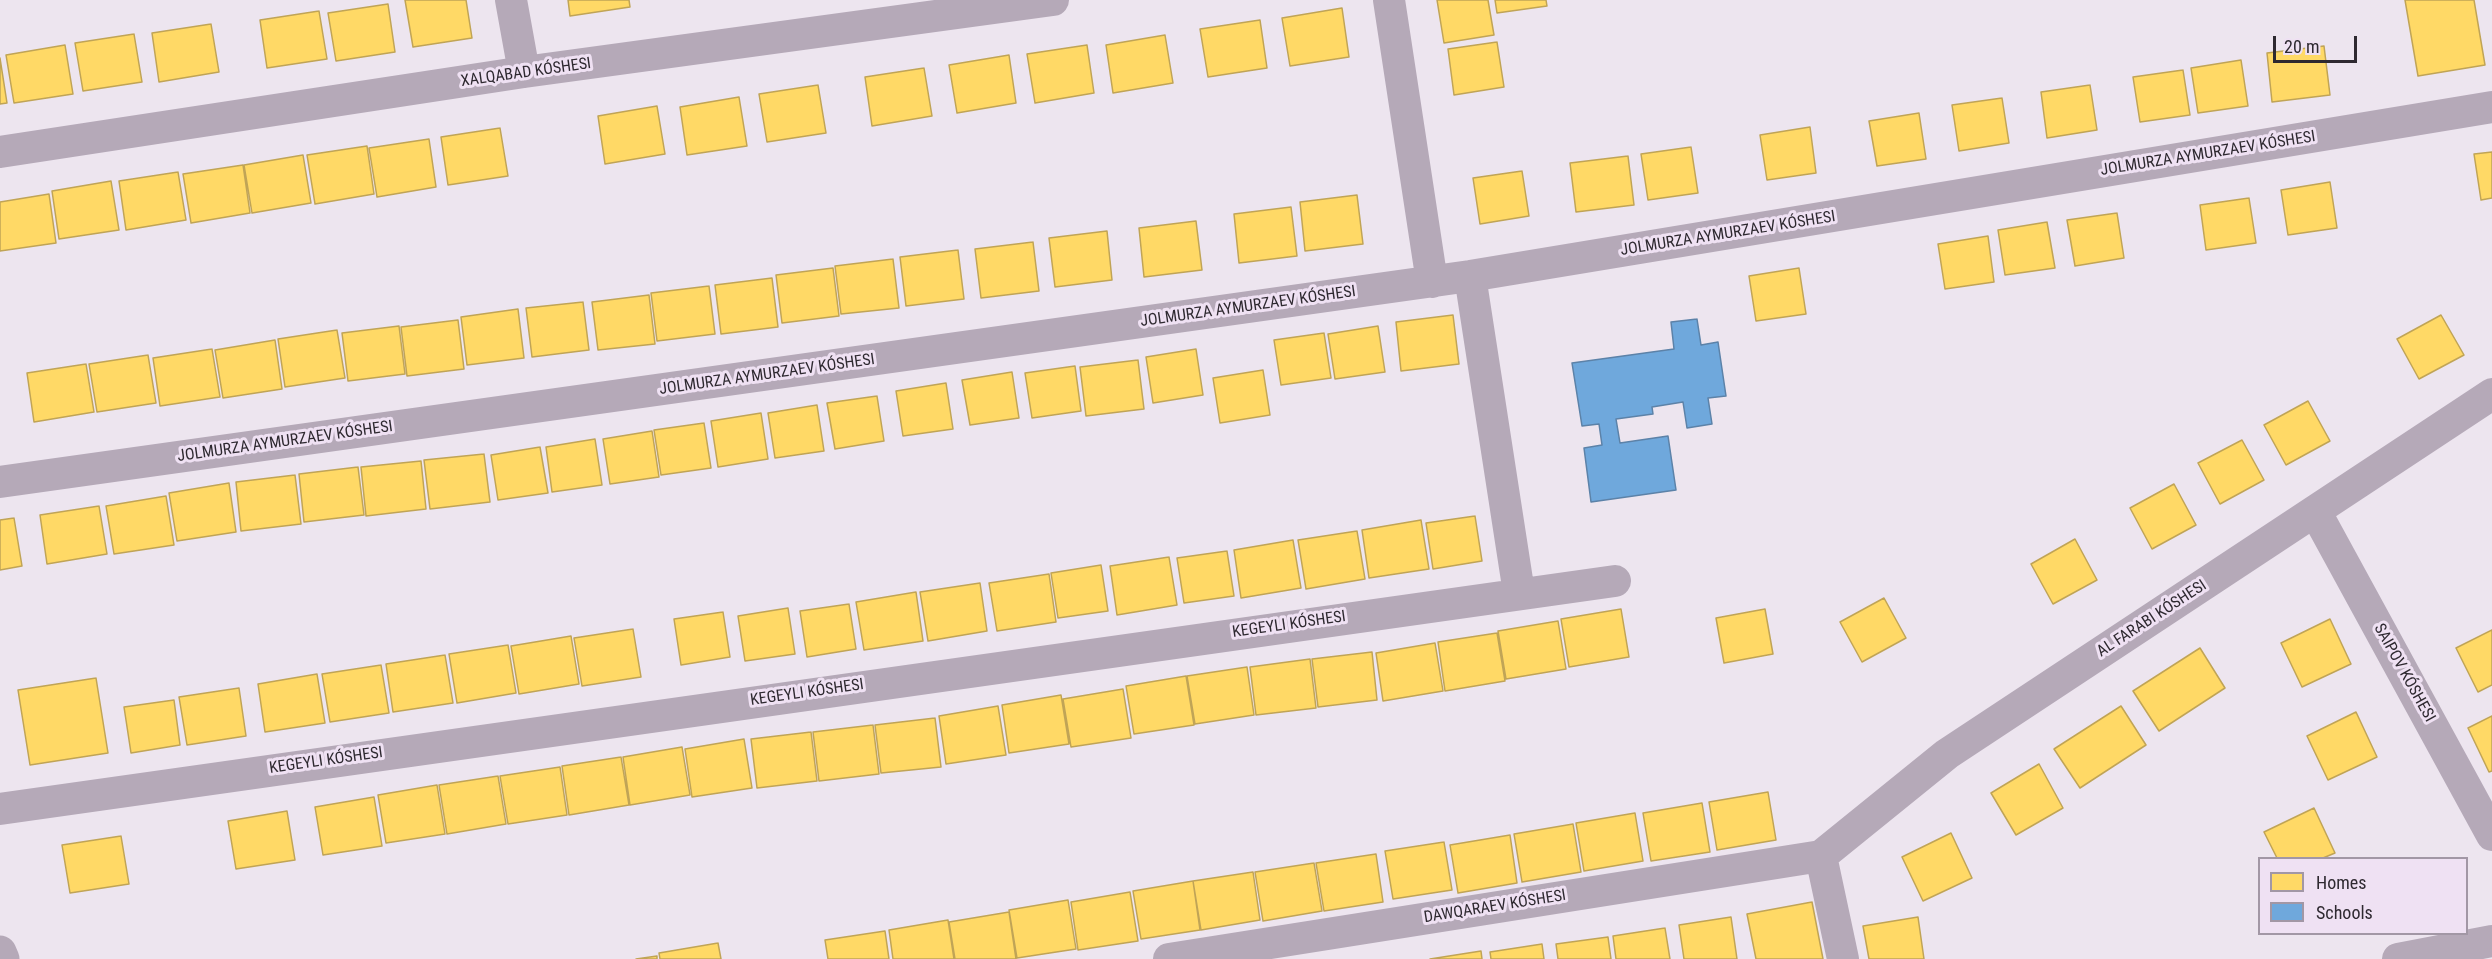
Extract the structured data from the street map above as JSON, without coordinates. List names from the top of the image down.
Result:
{
  "streets": {
    "street": [
      "XALQABAD KÓSHESI",
      "JOLMURZA AYMURZAEV KÓSHESI",
      "AL FARABI KÓSHESI",
      "KEGEYLI KÓSHESI",
      "SAIPOV KÓSHESI",
      "DAWQARAEV KÓSHESI"
    ]
  },
  "crossings": [
    ["AL FARABI KÓSHESI", "SAIPOV KÓSHESI"],
    ["AL FARABI KÓSHESI", "DAWQARAEV KÓSHESI"]
  ],
  "legend": ["Homes", "Schools"],
  "scale_bar": "20 m"
}
